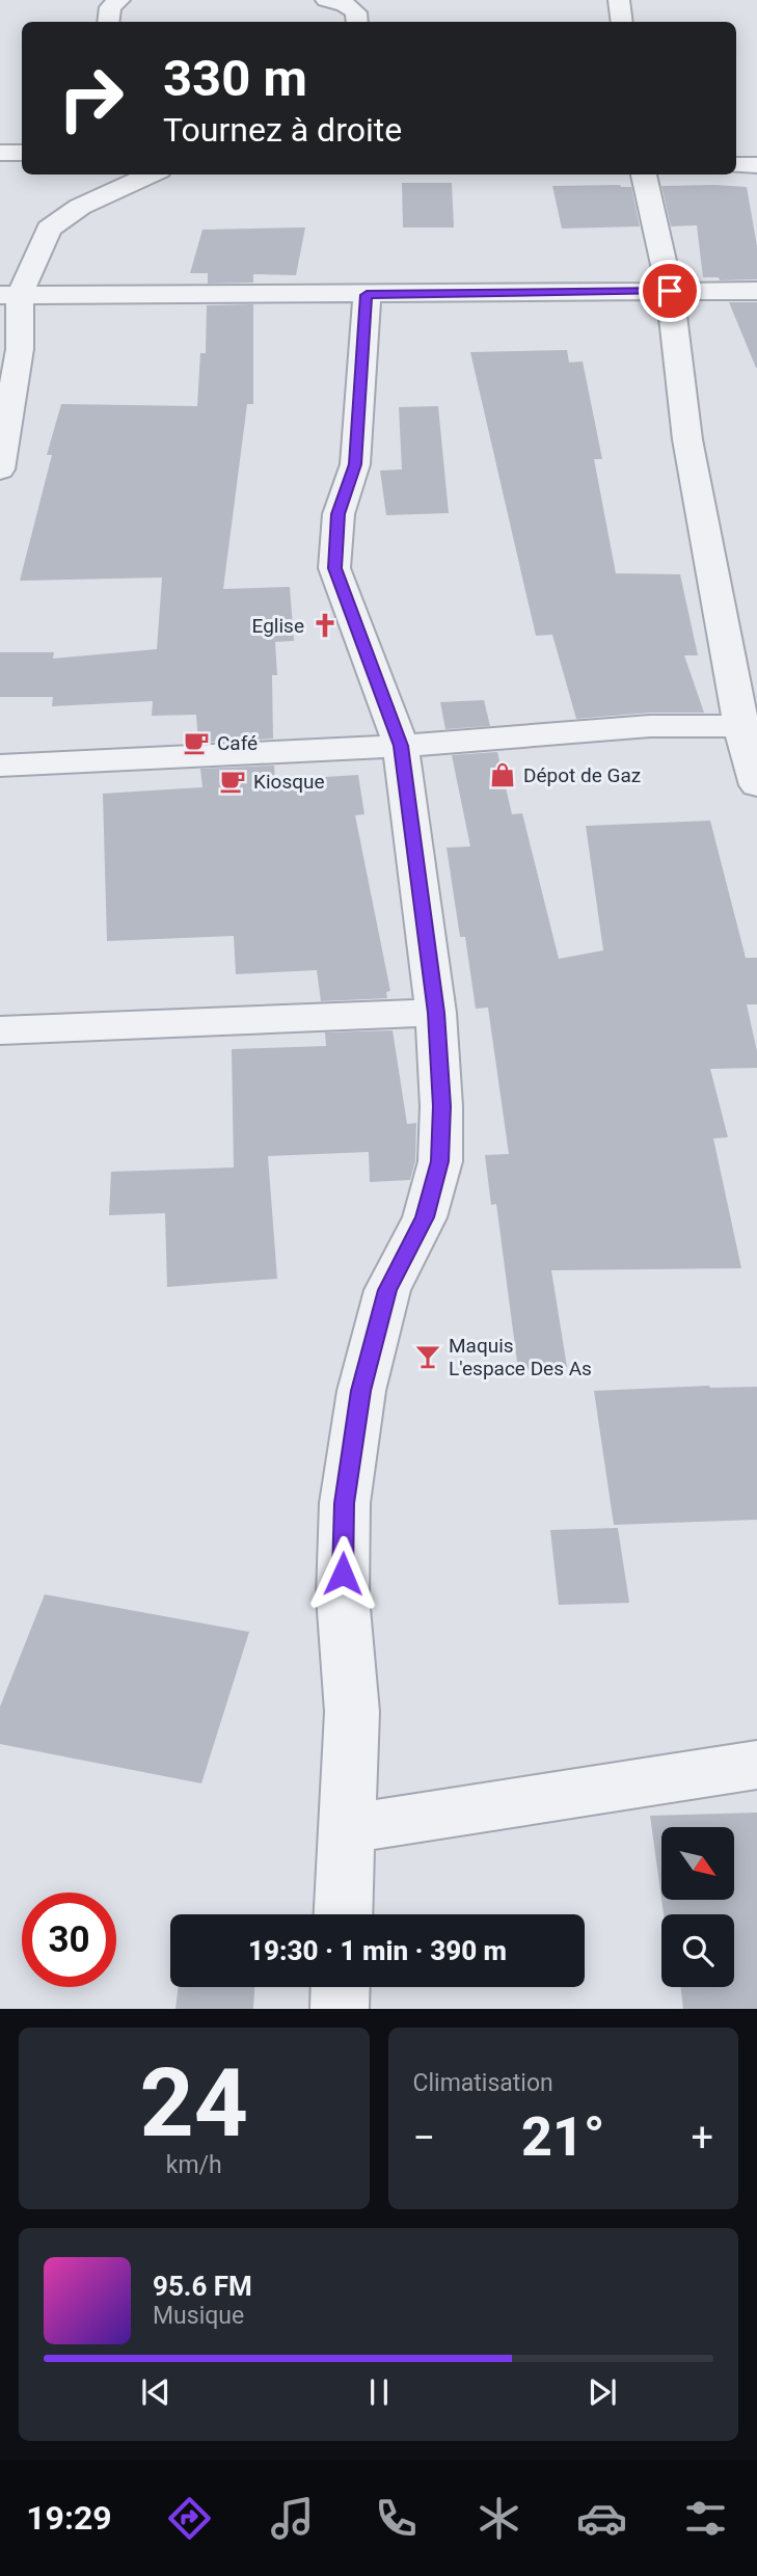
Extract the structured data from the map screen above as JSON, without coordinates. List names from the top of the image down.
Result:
{
  "places": {
    "church": ["Eglise"],
    "cafe": ["Café", "Kiosque"],
    "shop": ["Dépot de Gaz"],
    "bar": ["Maquis L'espace Des As"]
  },
  "north": "bottom right",
  "page": {
    "turn": ["330 m", "Tournez à droite"],
    "limit": "30",
    "trip": "19:30 · 1 min · 390 m",
    "tile": [
      ["24", "km/h"],
      "Climatisation"
    ],
    "heat": ["−", "21°", "+"],
    "song": ["95.6 FM", "Musique"],
    "tabs": "19:29"
  }
}
